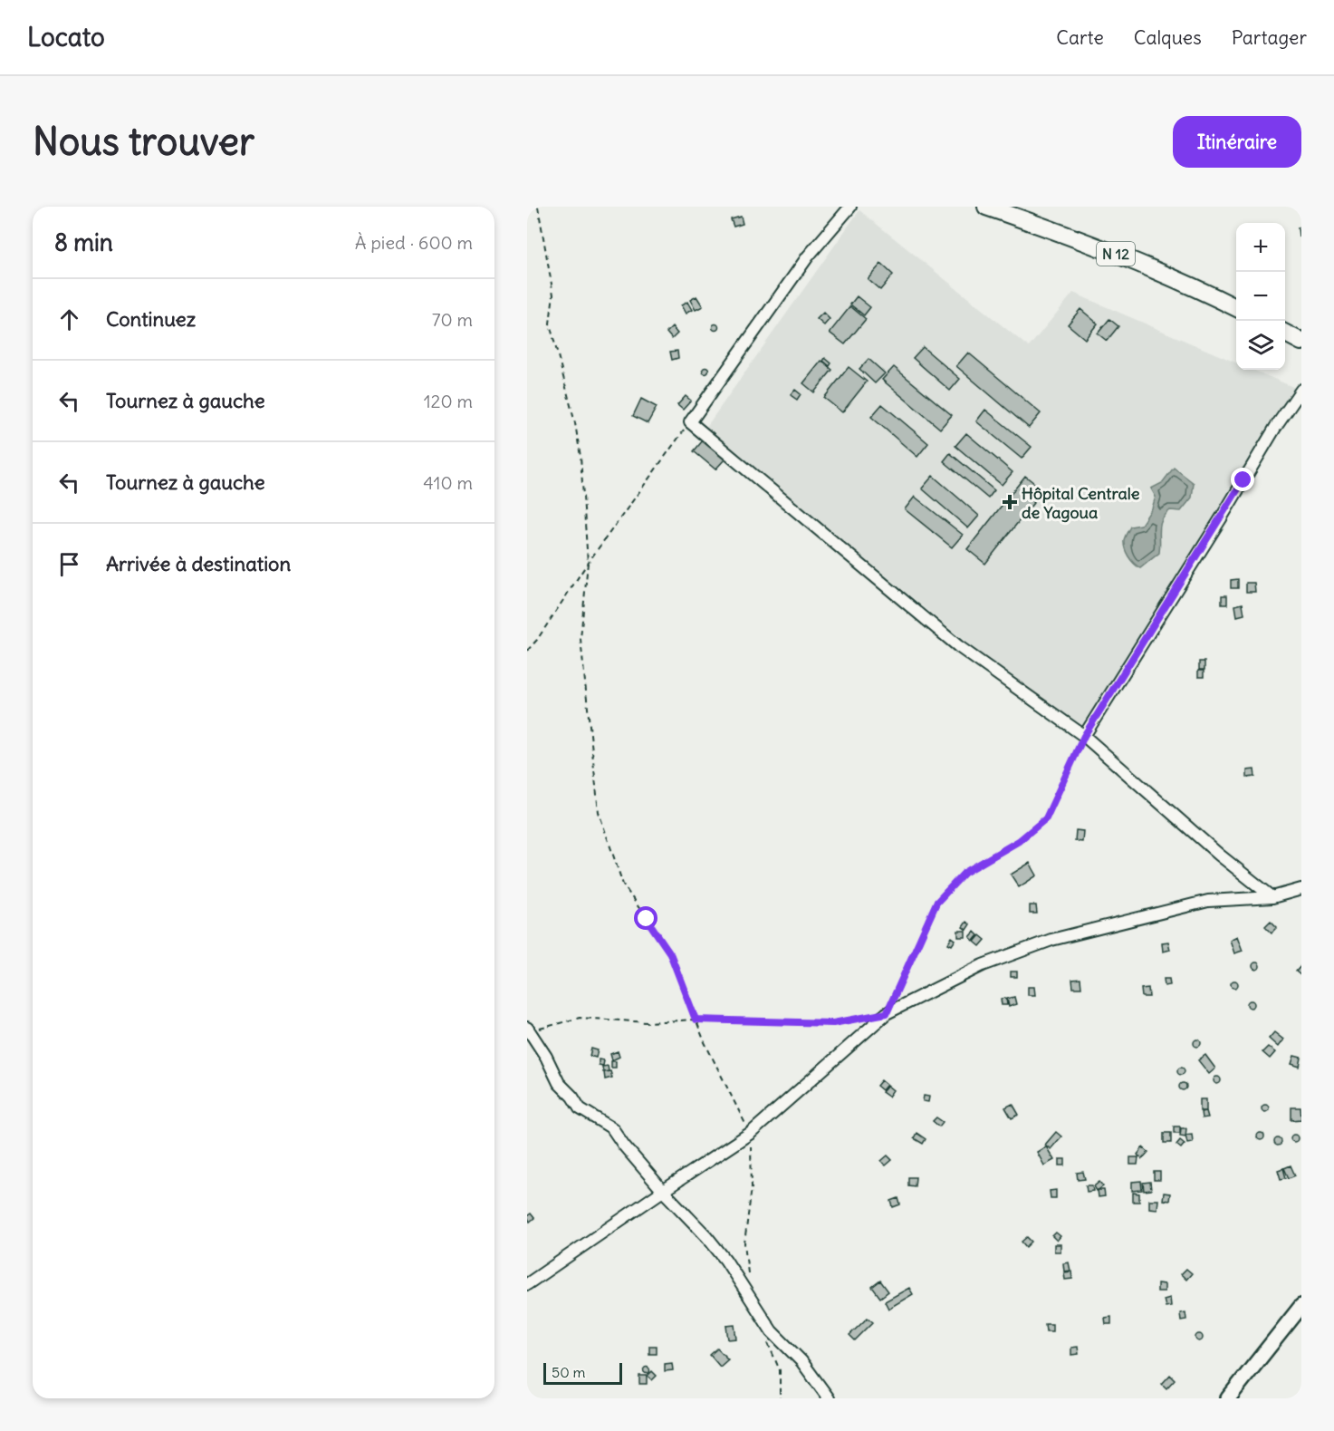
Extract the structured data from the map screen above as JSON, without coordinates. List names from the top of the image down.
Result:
{
  "streets": {
    "highway": ["N 12"]
  },
  "places": {
    "health": ["Hôpital Centrale de Yagoua"]
  },
  "scale_bar": "50 m",
  "page": {
    "header": "Locato",
    "nav": ["Carte", "Calques", "Partager"],
    "buttons": "Itinéraire",
    "title": "Nous trouver",
    "heading": ["8 min", "À pied · 600 m"],
    "map_buttons": ["+", "−"],
    "list": [
      ["Continuez", "70 m"],
      ["Tournez à gauche", "120 m"],
      ["Tournez à gauche", "410 m"],
      "Arrivée à destination"
    ],
    "scale": "50 m"
  }
}
